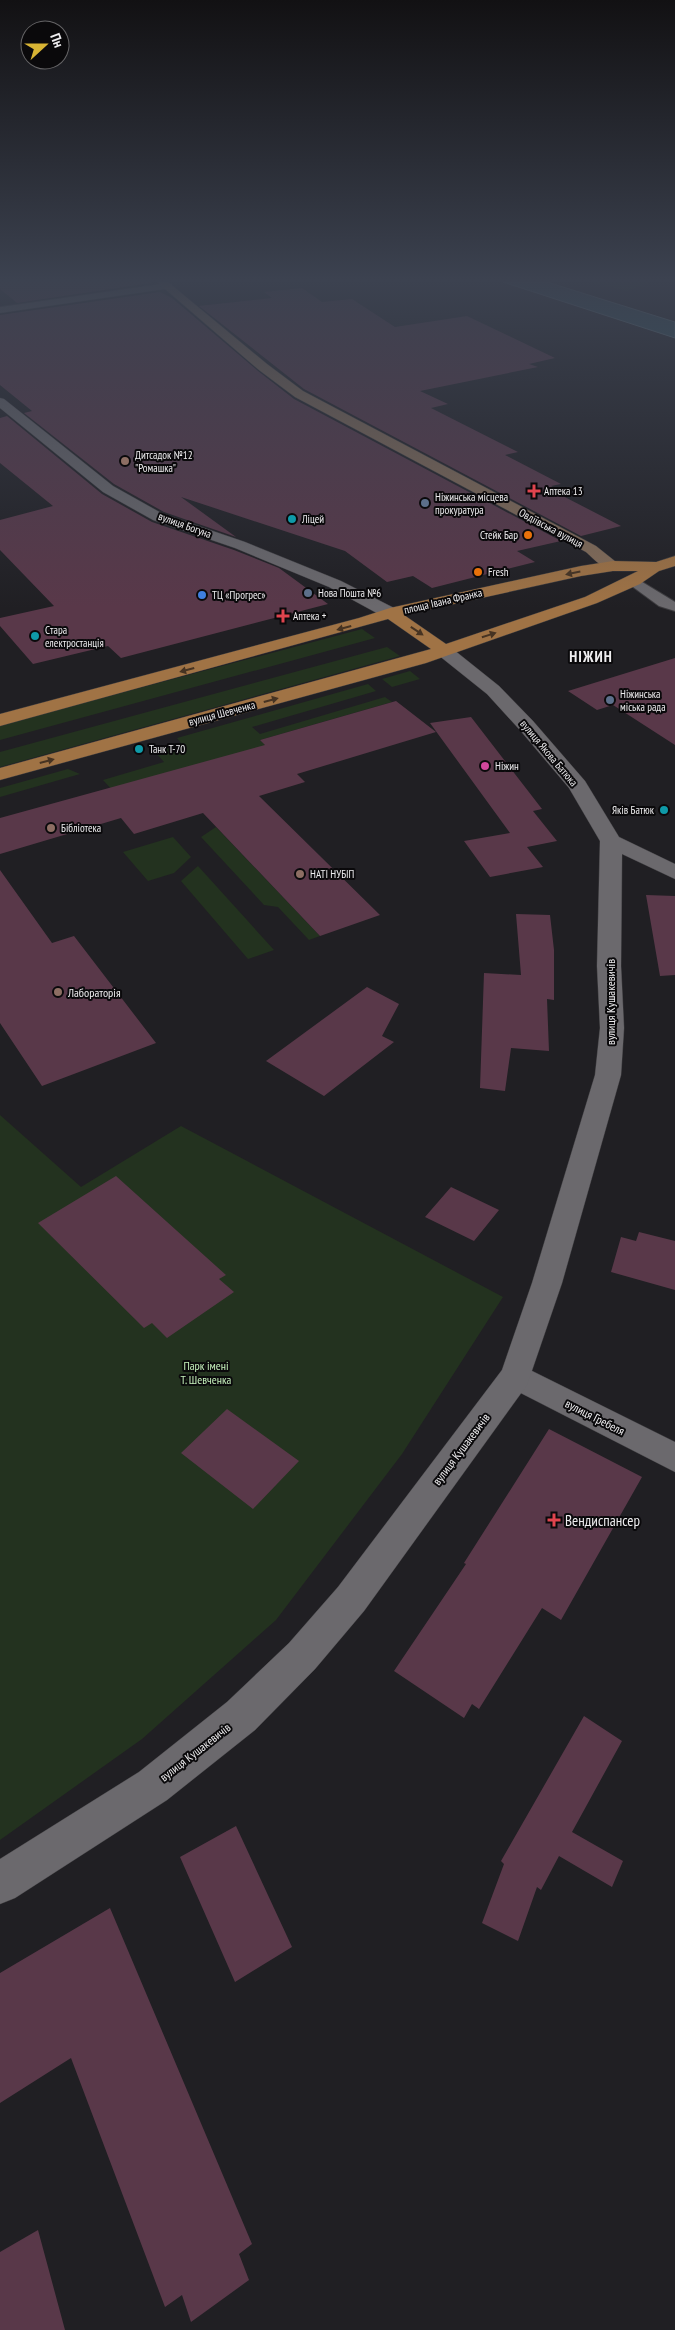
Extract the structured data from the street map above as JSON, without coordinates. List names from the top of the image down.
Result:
{
  "streets": {
    "main road": ["Овдіївська вулиця", "площа Івана Франка", "вулиця Шевченка"],
    "street": [
      "вулиця Богуна",
      "вулиця Якова Батюка",
      "вулиця Кушакевичів",
      "вулиця Гребеля"
    ]
  },
  "crossings": [
    ["вулиця Богуна", "площа Івана Франка"],
    ["Овдіївська вулиця", "площа Івана Франка"],
    ["площа Івана Франка", "вулиця Шевченка"],
    ["площа Івана Франка", "вулиця Якова Батюка"],
    ["вулиця Шевченка", "вулиця Якова Батюка"],
    ["вулиця Якова Батюка", "вулиця Кушакевичів"],
    ["вулиця Кушакевичів", "вулиця Гребеля"]
  ],
  "districts": ["НІЖИН"],
  "parks": ["Парк імені Т. Шевченка"],
  "places": {
    "other": [
      "Дитсадок №12 \"Ромашка\"",
      "Ніжинська місцева прокуратура",
      "Ліцей",
      "Стейк Бар",
      "Fresh",
      "Нова Пошта №6",
      "ТЦ «Прогрес»",
      "Cтара електростанція",
      "Ніжинська міська рада",
      "Танк Т-70",
      "Ніжин",
      "Яків Батюк",
      "Бібліотека",
      "НАТІ НУБІП",
      "Лабораторія"
    ],
    "health": ["Аптека 13", "Аптека +", "Вендиспансер"]
  },
  "north": "right"
}
